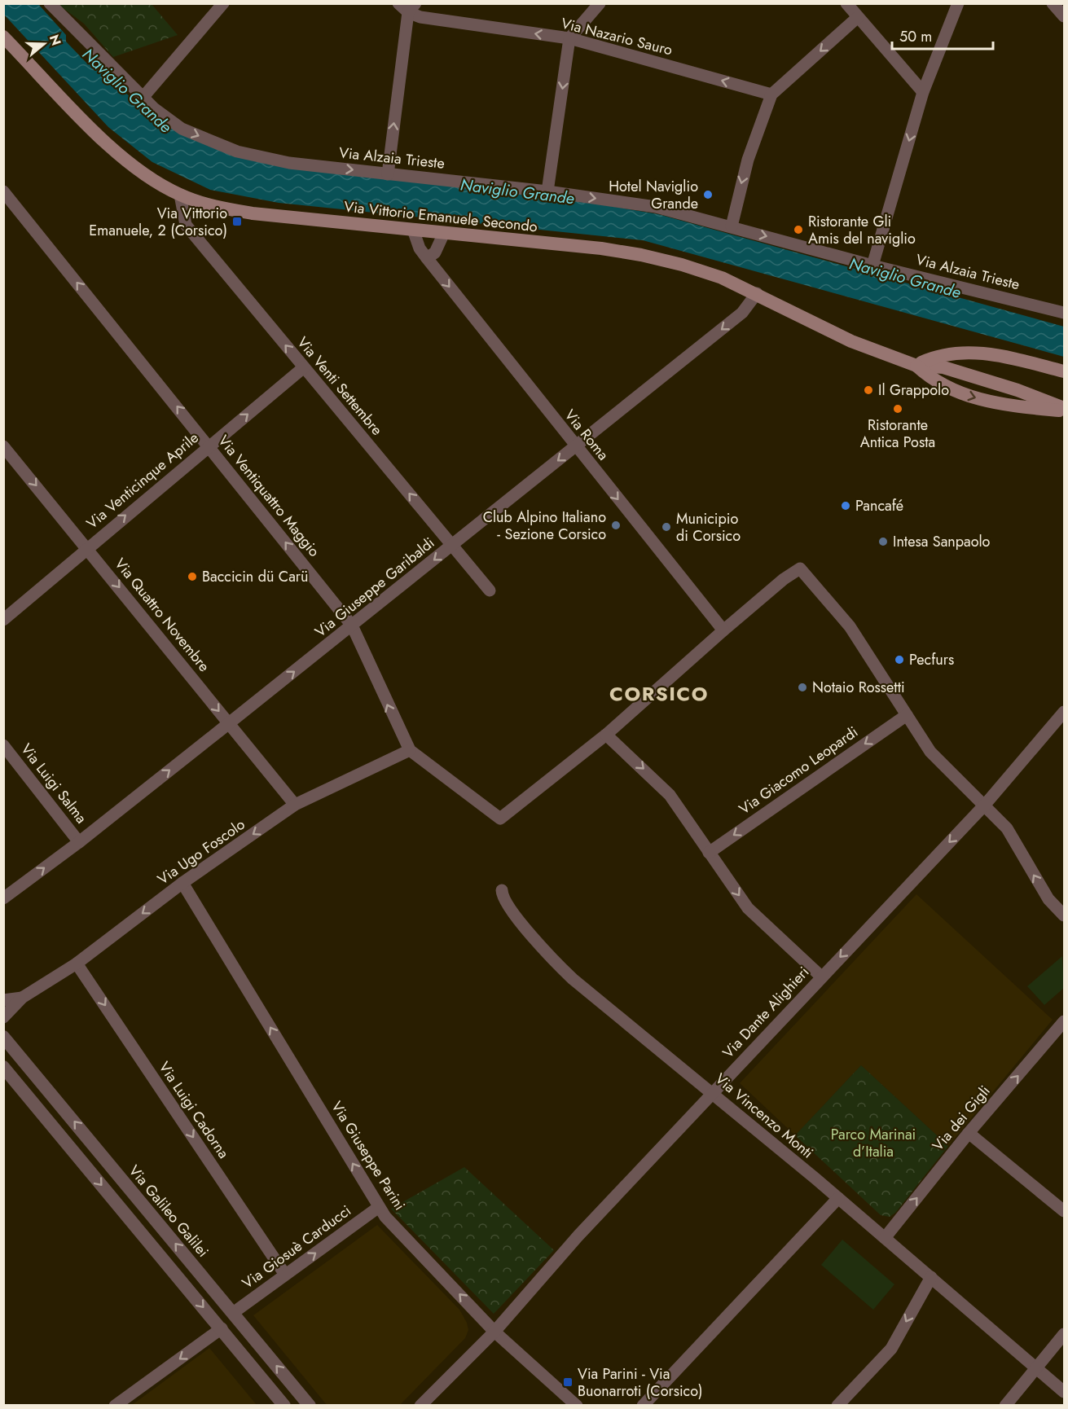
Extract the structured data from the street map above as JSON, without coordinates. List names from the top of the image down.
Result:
{
  "streets": {
    "main road": ["Via Vittorio Emanuele Secondo"],
    "street": [
      "Via Nazario Sauro",
      "Via Alzaia Trieste",
      "Via Venti Settembre",
      "Via Roma",
      "Via Venticinque Aprile",
      "Via Ventiquattro Maggio",
      "Via Giuseppe Garibaldi",
      "Via Quattro Novembre",
      "Via Giacomo Leopardi",
      "Via Luigi Salma",
      "Via Ugo Foscolo",
      "Via Dante Alighieri",
      "Via Luigi Cadorna",
      "Via Vincenzo Monti",
      "Via dei Gigli",
      "Via Giuseppe Parini",
      "Via Galileo Galilei",
      "Via Giosuè Carducci"
    ]
  },
  "crossings": [
    ["Via Vittorio Emanuele Secondo", "Via Venti Settembre"],
    ["Via Vittorio Emanuele Secondo", "Via Roma"],
    ["Via Vittorio Emanuele Secondo", "Via Giuseppe Garibaldi"],
    ["Via Venti Settembre", "Via Venticinque Aprile"],
    ["Via Venti Settembre", "Via Giuseppe Garibaldi"],
    ["Via Roma", "Via Giuseppe Garibaldi"],
    ["Via Venticinque Aprile", "Via Ventiquattro Maggio"],
    ["Via Venticinque Aprile", "Via Quattro Novembre"],
    ["Via Ventiquattro Maggio", "Via Giuseppe Garibaldi"],
    ["Via Ventiquattro Maggio", "Via Ugo Foscolo"],
    ["Via Giuseppe Garibaldi", "Via Quattro Novembre"],
    ["Via Giuseppe Garibaldi", "Via Luigi Salma"],
    ["Via Quattro Novembre", "Via Ugo Foscolo"],
    ["Via Ugo Foscolo", "Via Luigi Cadorna"],
    ["Via Ugo Foscolo", "Via Giuseppe Parini"],
    ["Via Dante Alighieri", "Via Vincenzo Monti"],
    ["Via Dante Alighieri", "Via Giuseppe Parini"],
    ["Via Luigi Cadorna", "Via Giosuè Carducci"],
    ["Via Vincenzo Monti", "Via dei Gigli"],
    ["Via Giuseppe Parini", "Via Giosuè Carducci"],
    ["Via Galileo Galilei", "Via Giosuè Carducci"]
  ],
  "one_way": [
    "Via Nazario Sauro",
    "Via Alzaia Trieste",
    "Via Venti Settembre",
    "Via Roma",
    "Via Venticinque Aprile",
    "Via Ventiquattro Maggio",
    "Via Quattro Novembre",
    "Via Giacomo Leopardi",
    "Via Ugo Foscolo",
    "Via dei Gigli",
    "Via Giuseppe Parini",
    "Via Giosuè Carducci"
  ],
  "districts": ["CORSICO"],
  "water": ["Naviglio Grande"],
  "parks": ["Parco Marinai d’Italia"],
  "places": {
    "other": [
      "Hotel Naviglio Grande",
      "Ristorante Gli Amis del naviglio",
      "Il Grappolo",
      "Ristorante Antica Posta",
      "Pancafé",
      "Club Alpino Italiano - Sezione Corsico",
      "Municipio di Corsico",
      "Intesa Sanpaolo",
      "Baccicin dü Carü",
      "Pecfurs",
      "Notaio Rossetti"
    ],
    "transit": ["Via Vittorio Emanuele, 2 (Corsico)", "Via Parini - Via Buonarroti (Corsico)"]
  },
  "scale_bar": "50 m",
  "north": "right"
}
